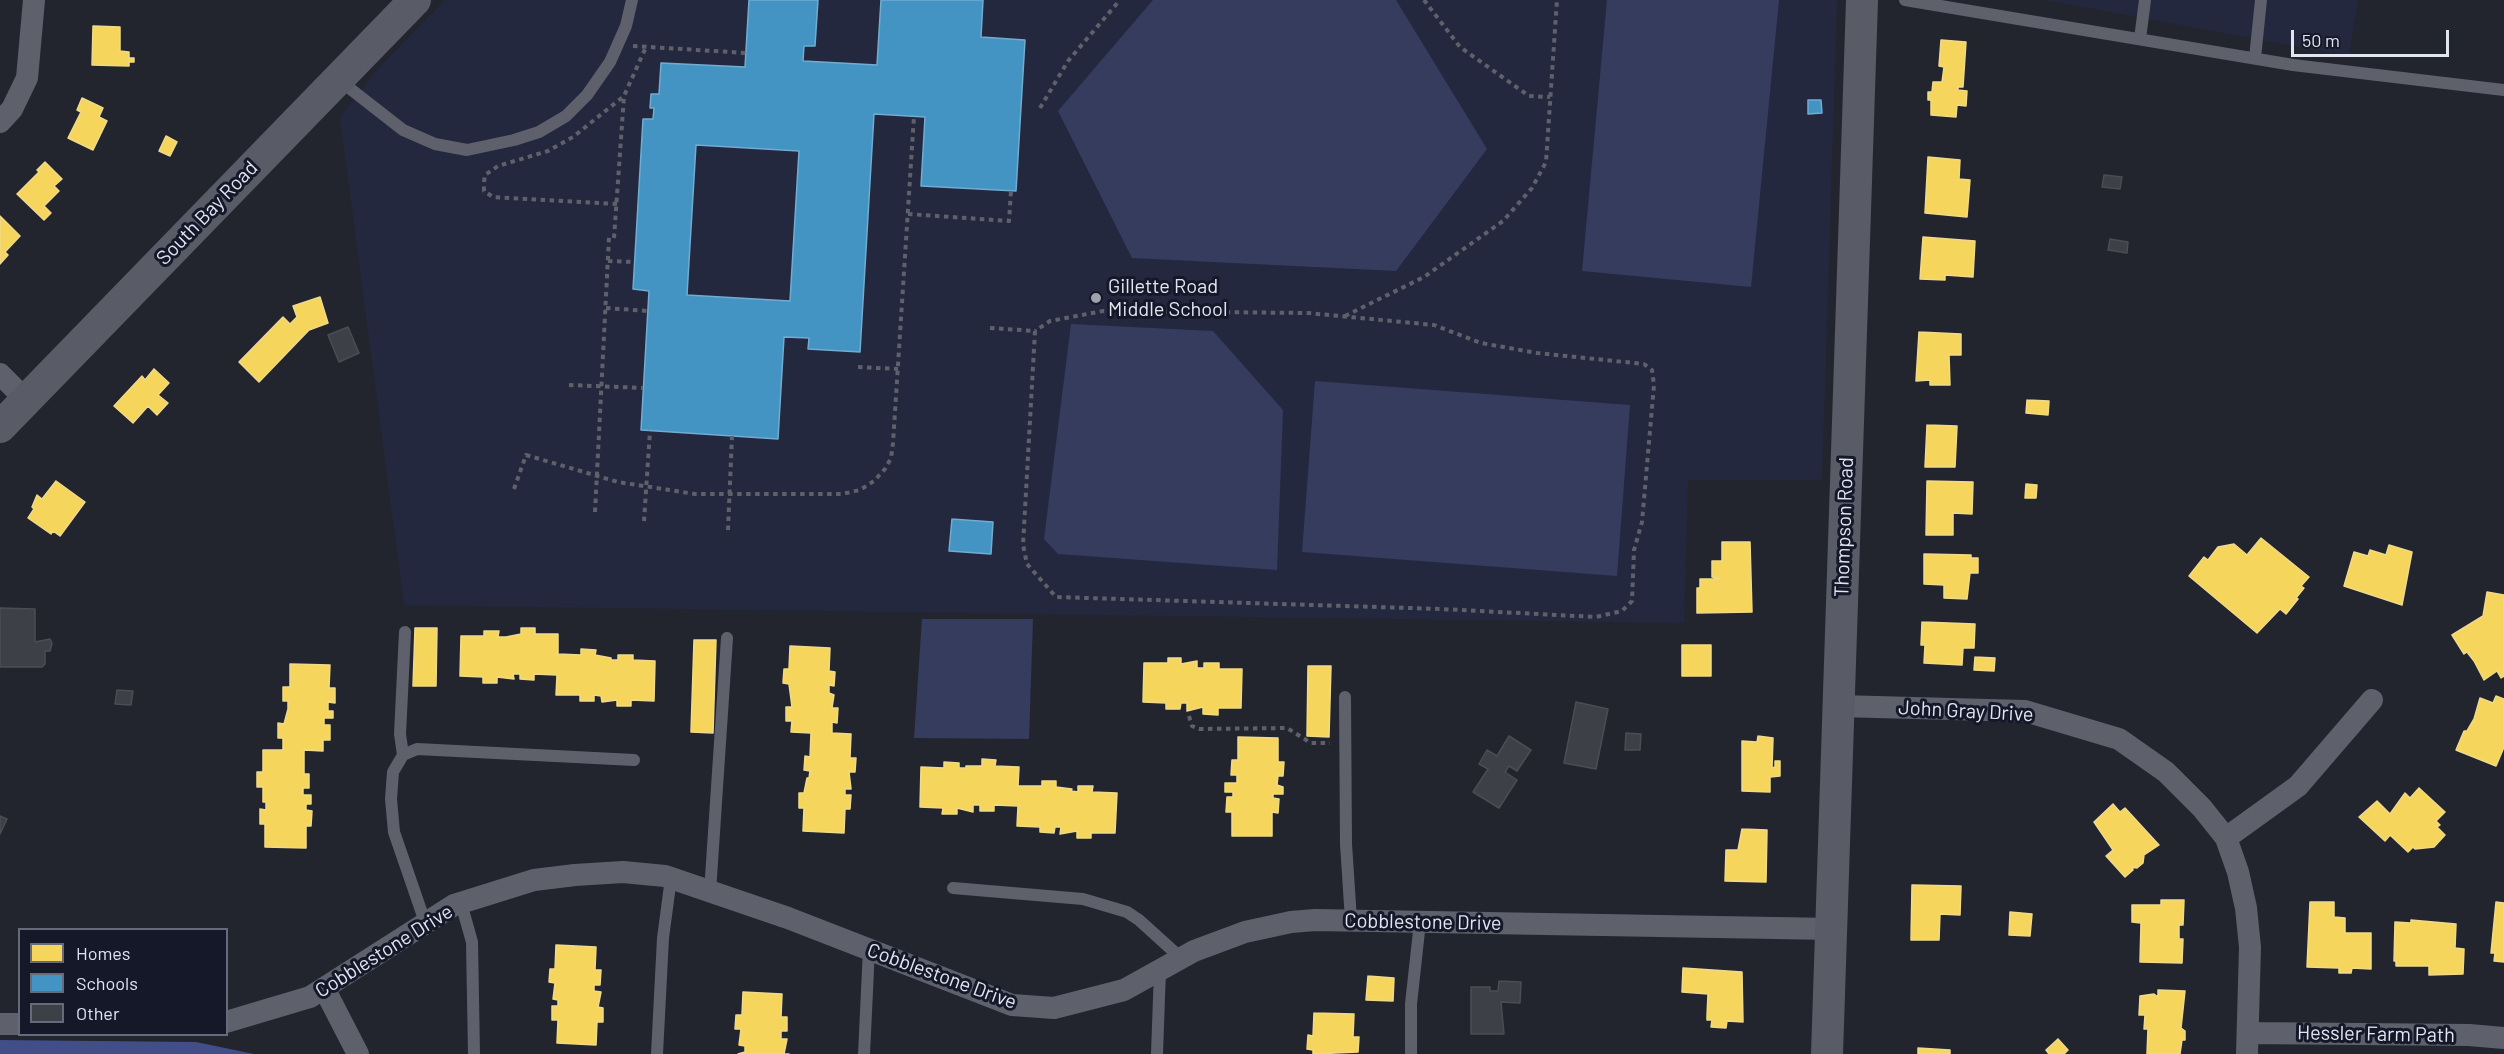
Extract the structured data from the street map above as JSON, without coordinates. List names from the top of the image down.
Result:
{
  "streets": {
    "street": [
      "South Bay Road",
      "Thompson Road",
      "John Gray Drive",
      "Cobblestone Drive",
      "Hessler Farm Path"
    ]
  },
  "crossings": [
    ["Thompson Road", "John Gray Drive"],
    ["Thompson Road", "Cobblestone Drive"],
    ["John Gray Drive", "Hessler Farm Path"]
  ],
  "places": ["Gillette Road Middle School"],
  "legend": ["Homes", "Schools", "Other"],
  "scale_bar": "50 m"
}
